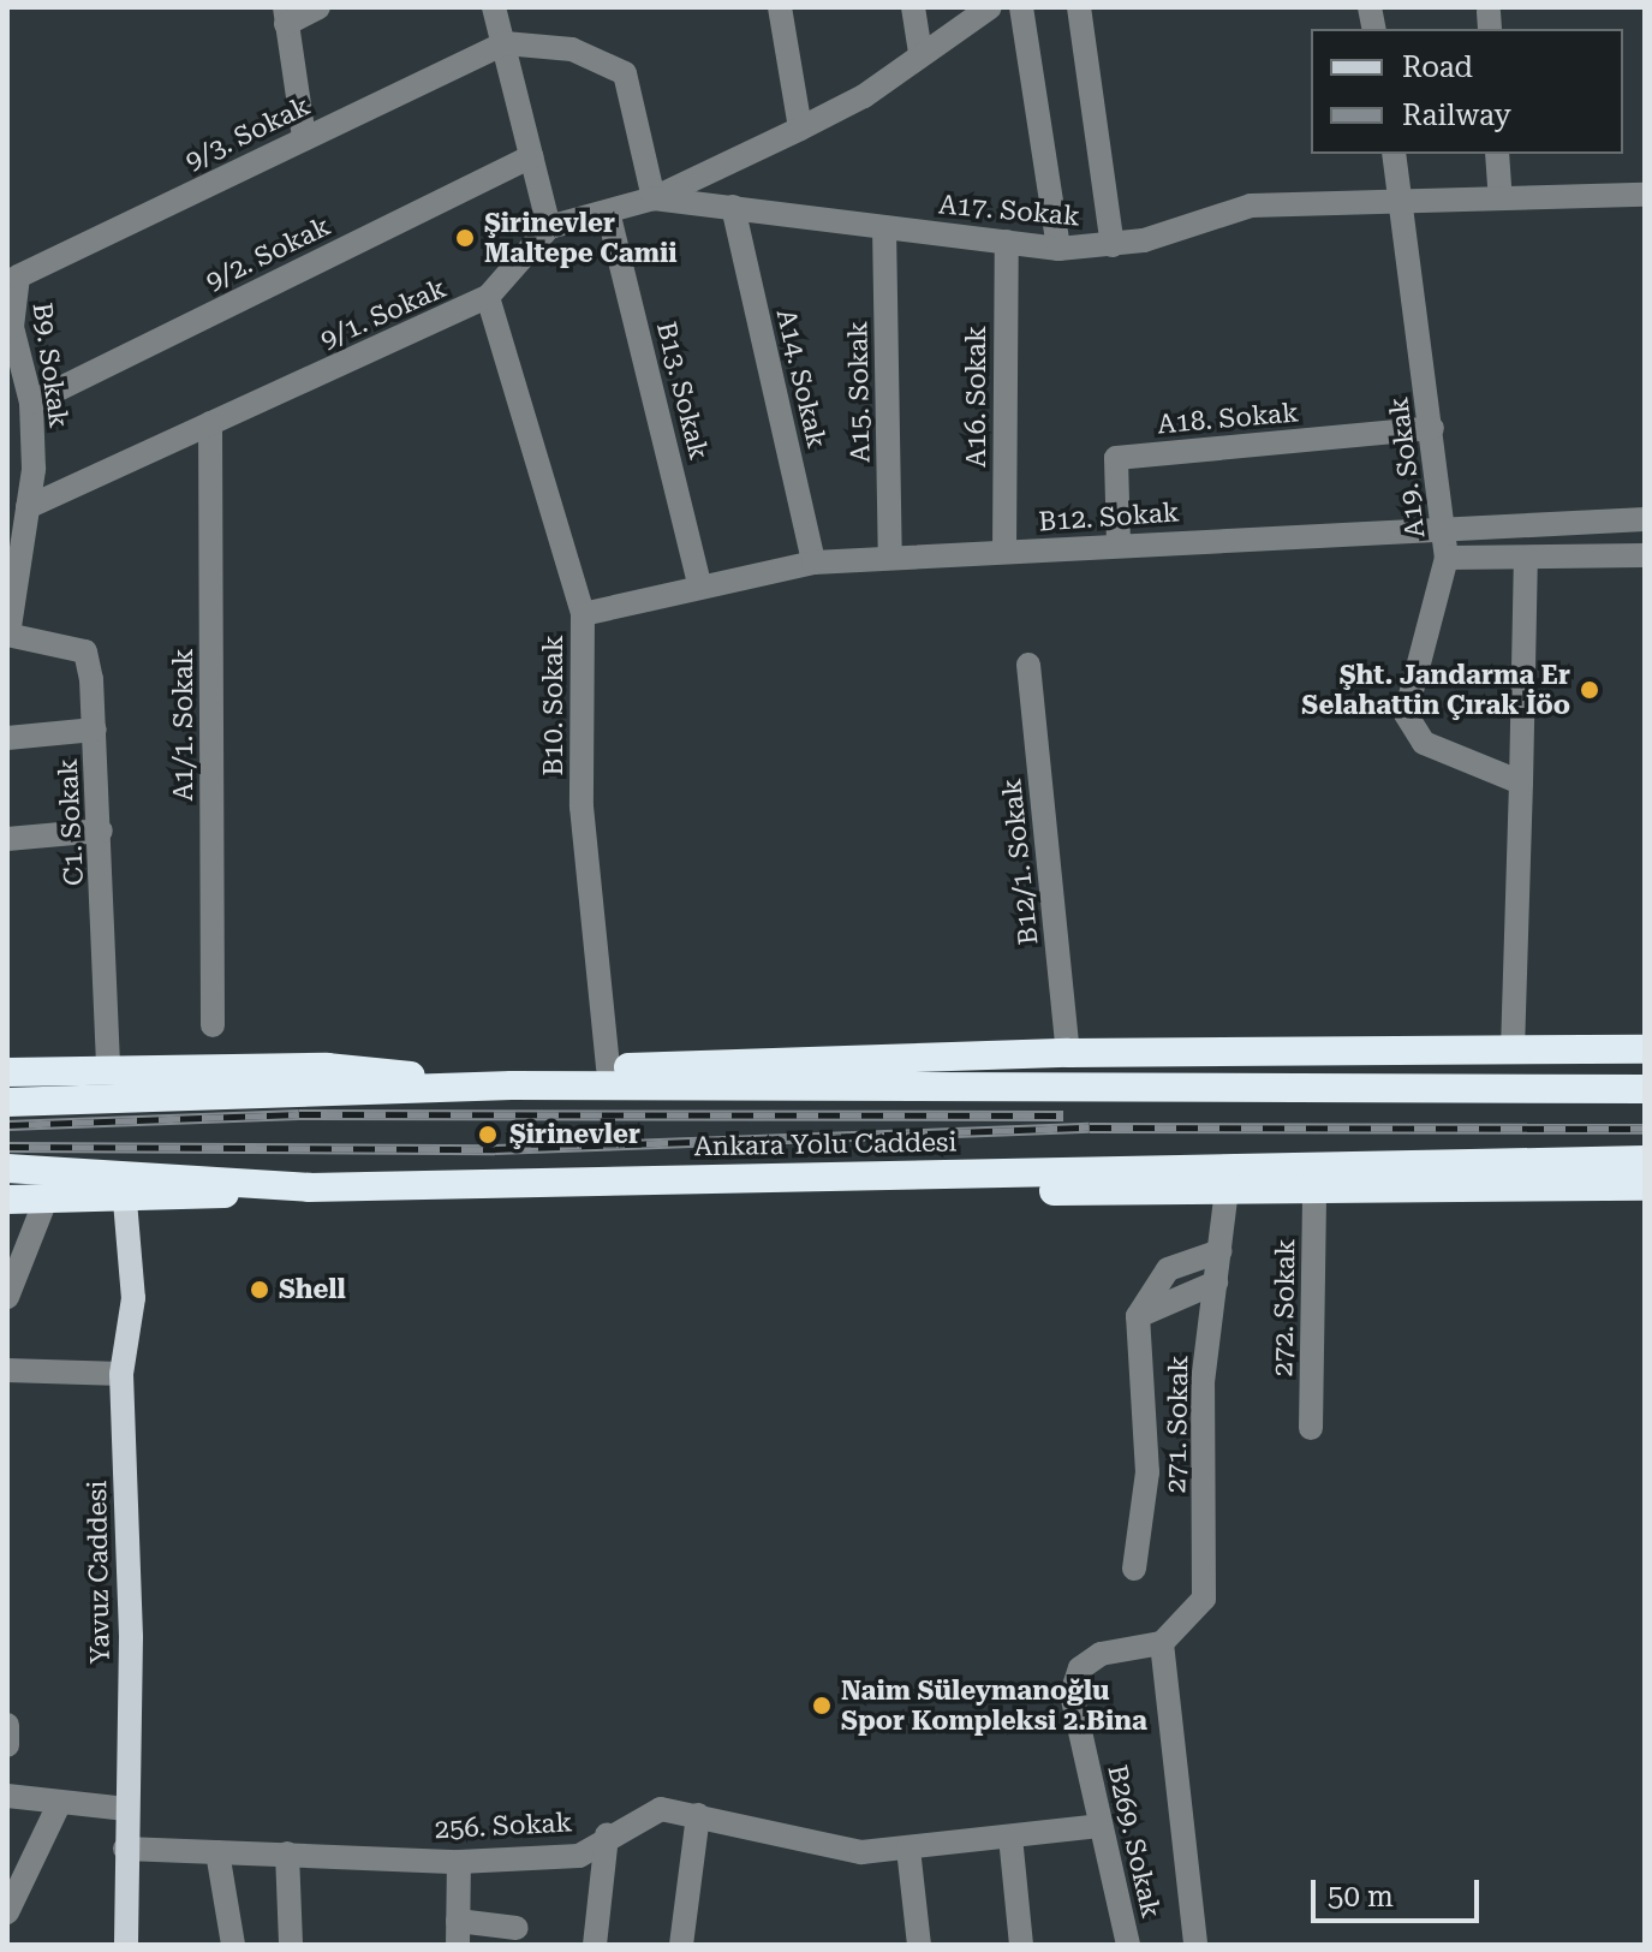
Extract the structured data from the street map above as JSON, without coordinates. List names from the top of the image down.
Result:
{
  "streets": {
    "highway": ["Ankara Yolu Caddesi"],
    "main road": ["Yavuz Caddesi"],
    "street": [
      "9/3. Sokak",
      "A17. Sokak",
      "9/2. Sokak",
      "9/1. Sokak",
      "B9. Sokak",
      "A14. Sokak",
      "B13. Sokak",
      "A15. Sokak",
      "A16. Sokak",
      "A18. Sokak",
      "A19. Sokak",
      "B12. Sokak",
      "B10. Sokak",
      "A1/1. Sokak",
      "C1. Sokak",
      "B12/1. Sokak",
      "272. Sokak",
      "271. Sokak",
      "256. Sokak",
      "B269. Sokak"
    ]
  },
  "crossings": [
    ["9/3. Sokak", "B9. Sokak"],
    ["A17. Sokak", "A14. Sokak"],
    ["A17. Sokak", "A15. Sokak"],
    ["A17. Sokak", "A16. Sokak"],
    ["A17. Sokak", "A19. Sokak"],
    ["9/2. Sokak", "B9. Sokak"],
    ["9/1. Sokak", "B9. Sokak"],
    ["9/1. Sokak", "B10. Sokak"],
    ["9/1. Sokak", "A1/1. Sokak"],
    ["B9. Sokak", "C1. Sokak"],
    ["A14. Sokak", "B12. Sokak"],
    ["B13. Sokak", "B12. Sokak"],
    ["A15. Sokak", "B12. Sokak"],
    ["A16. Sokak", "B12. Sokak"],
    ["A18. Sokak", "A19. Sokak"],
    ["A18. Sokak", "B12. Sokak"],
    ["A19. Sokak", "B12. Sokak"],
    ["B12. Sokak", "B10. Sokak"],
    ["271. Sokak", "B269. Sokak"],
    ["Yavuz Caddesi", "256. Sokak"],
    ["256. Sokak", "B269. Sokak"]
  ],
  "places": [
    "Şirinevler Maltepe Camii",
    "Şht. Jandarma Er Selahattin Çırak İöo",
    "Şirinevler",
    "Shell",
    "Naim Süleymanoğlu Spor Kompleksi 2.Bina"
  ],
  "legend": ["Road", "Railway"],
  "scale_bar": "50 m"
}
